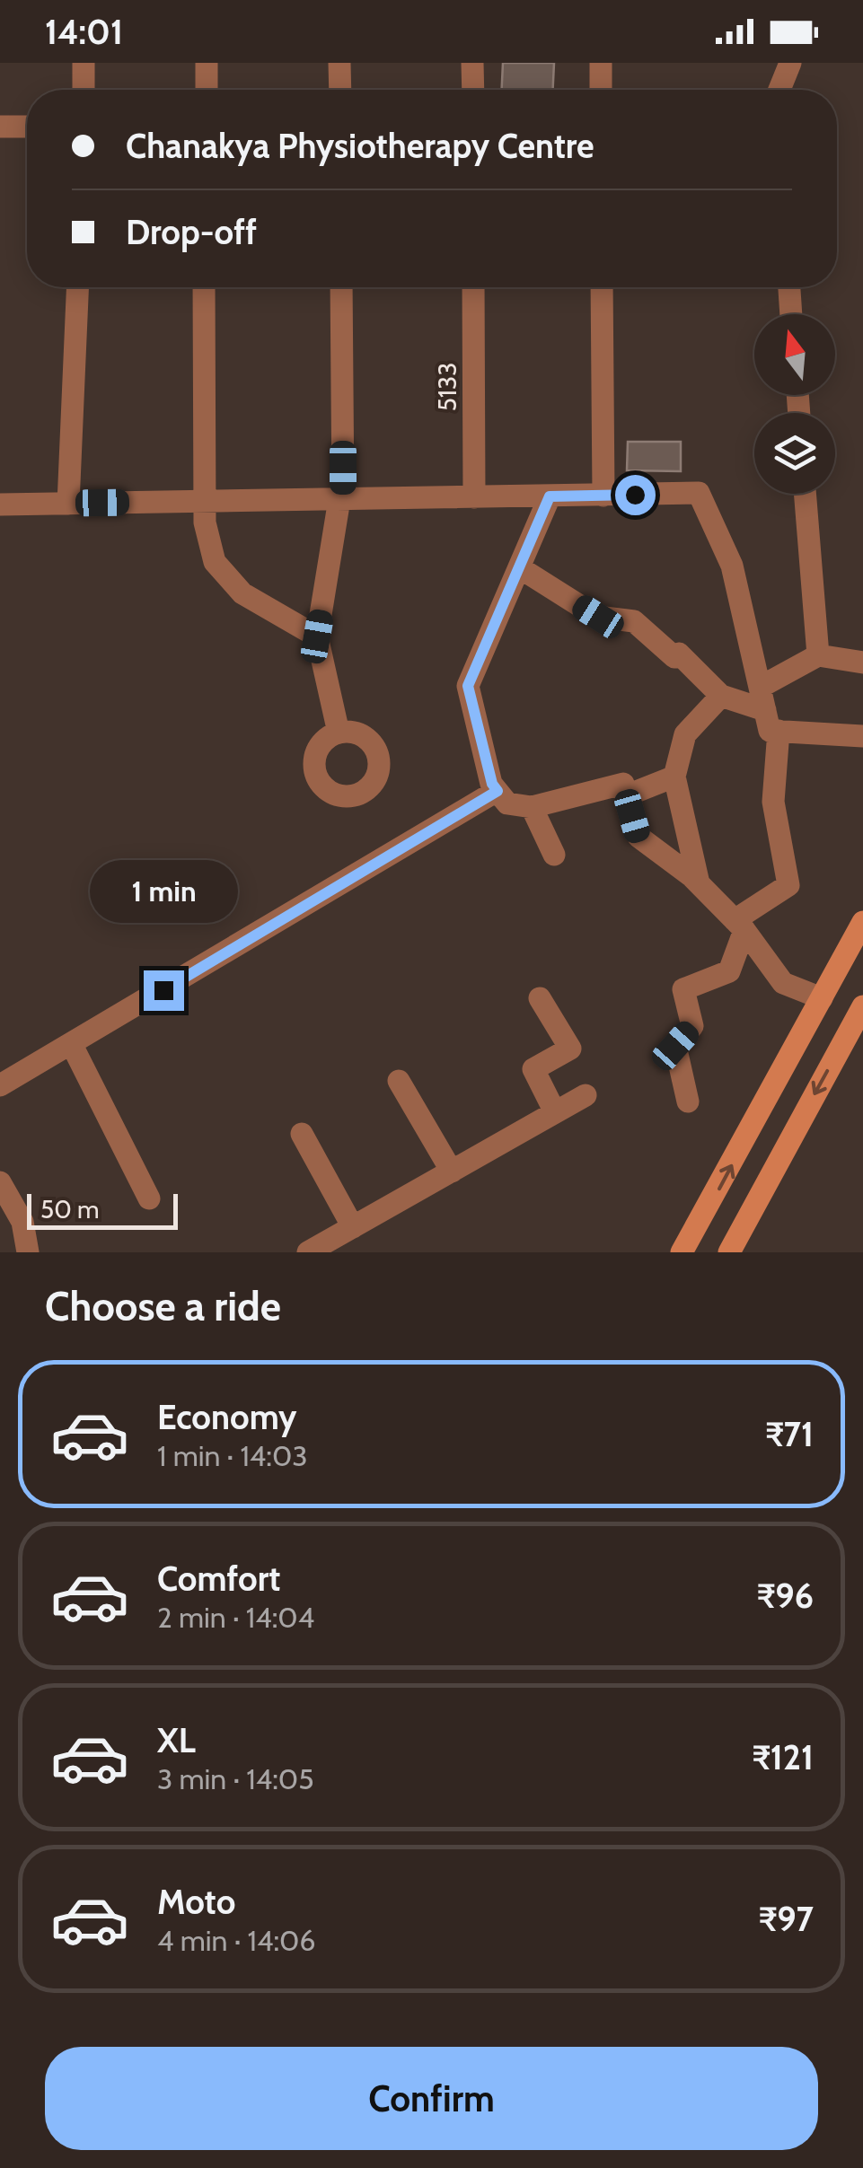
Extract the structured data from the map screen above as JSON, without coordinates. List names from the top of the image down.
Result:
{
  "streets": {
    "street": ["5133"]
  },
  "scale_bar": "50 m",
  "north": "top",
  "page": {
    "status": "14:01",
    "banner": ["Chanakya Physiotherapy Centre", "Drop-off"],
    "bubble": "1 min",
    "scale": "50 m",
    "heading": "Choose a ride",
    "list": [
      {
        "name": "Economy",
        "note": "1 min · 14:03",
        "value": "₹71"
      },
      {
        "name": "Comfort",
        "note": "2 min · 14:04",
        "value": "₹96"
      },
      {
        "name": "XL",
        "note": "3 min · 14:05",
        "value": "₹121"
      },
      {
        "name": "Moto",
        "note": "4 min · 14:06",
        "value": "₹97"
      }
    ],
    "buttons": "Confirm"
  }
}
